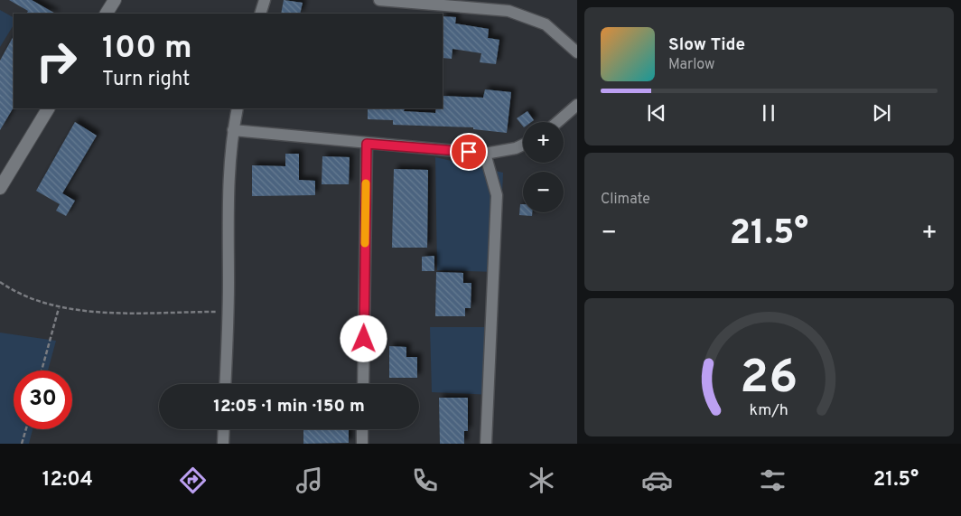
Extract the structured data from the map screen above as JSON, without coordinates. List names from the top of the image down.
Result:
{
  "page": {
    "turn": ["100 m", "Turn right"],
    "song": ["Slow Tide", "Marlow"],
    "map_buttons": ["+", "−"],
    "tile": "Climate",
    "heat": ["−", "21.5°", "+"],
    "limit": "30",
    "trip": "12:05 · 1 min · 150 m",
    "tabs": ["12:04", "21.5°"],
    "gauge": ["26", "km/h"]
  }
}
